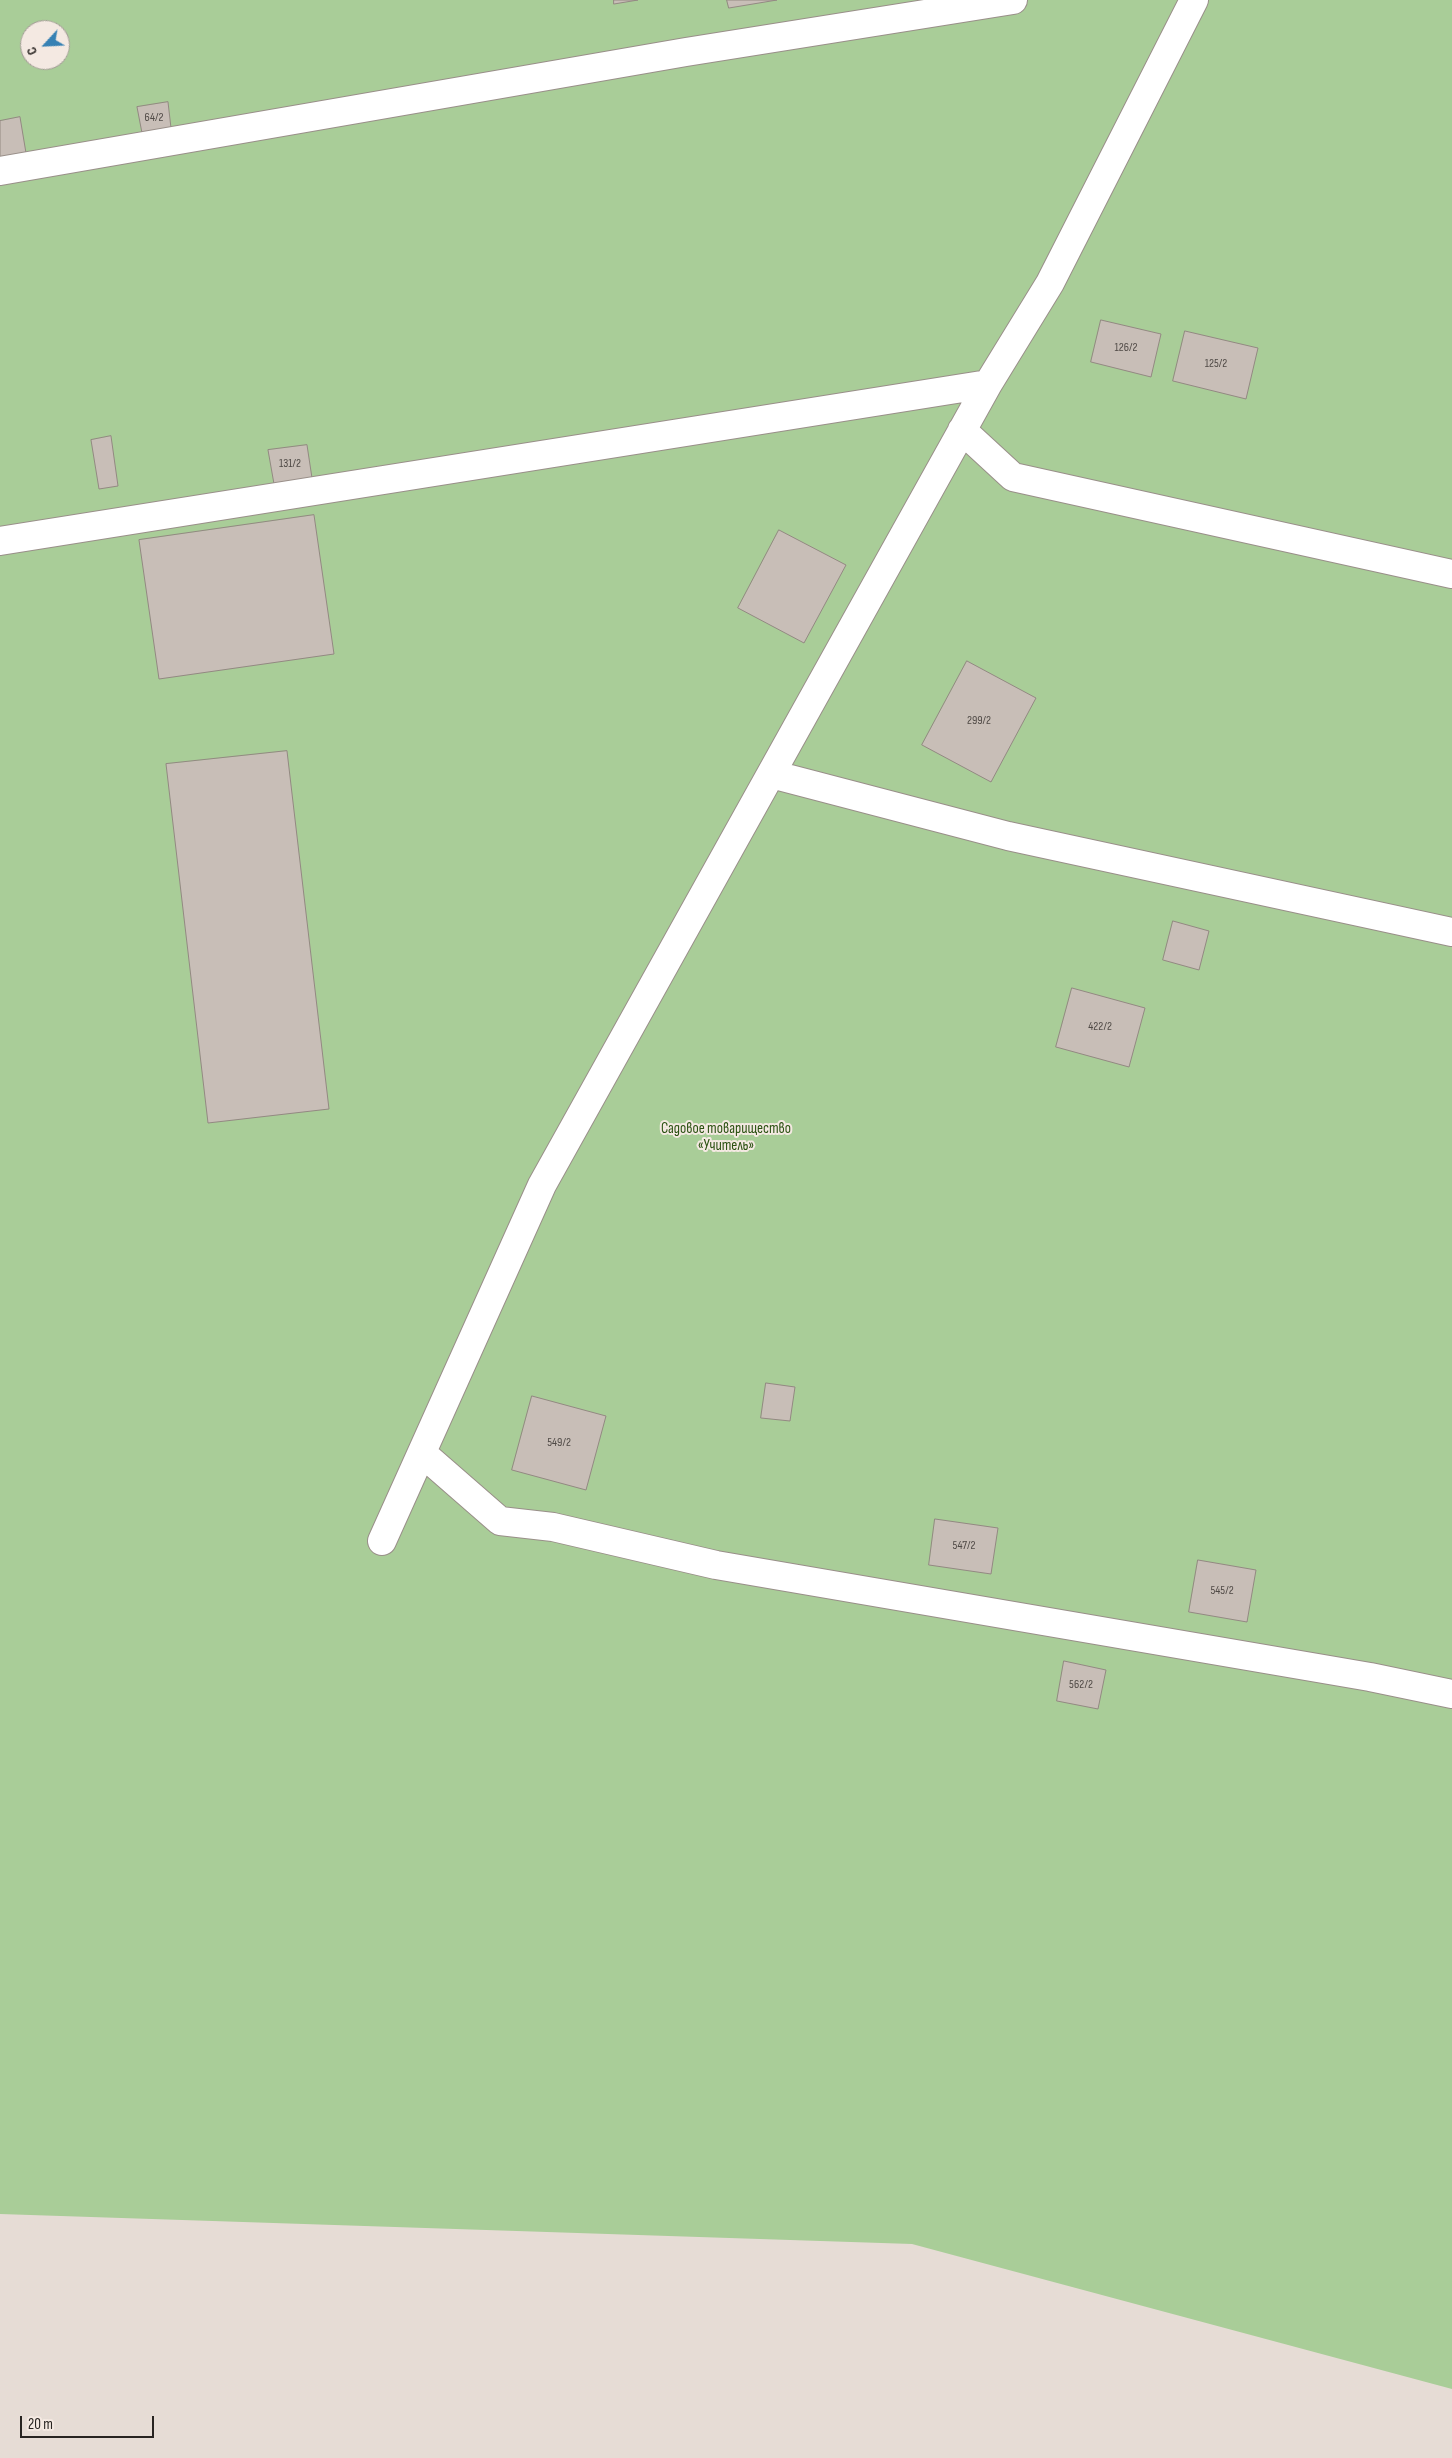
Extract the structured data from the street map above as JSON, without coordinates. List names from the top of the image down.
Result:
{
  "parks": ["Садовое товарищество «Учитель»"],
  "house_numbers": [
    "64/2",
    "126/2",
    "125/2",
    "131/2",
    "299/2",
    "422/2",
    "549/2",
    "547/2",
    "545/2",
    "562/2"
  ],
  "scale_bar": "20 m",
  "north": "bottom left"
}
